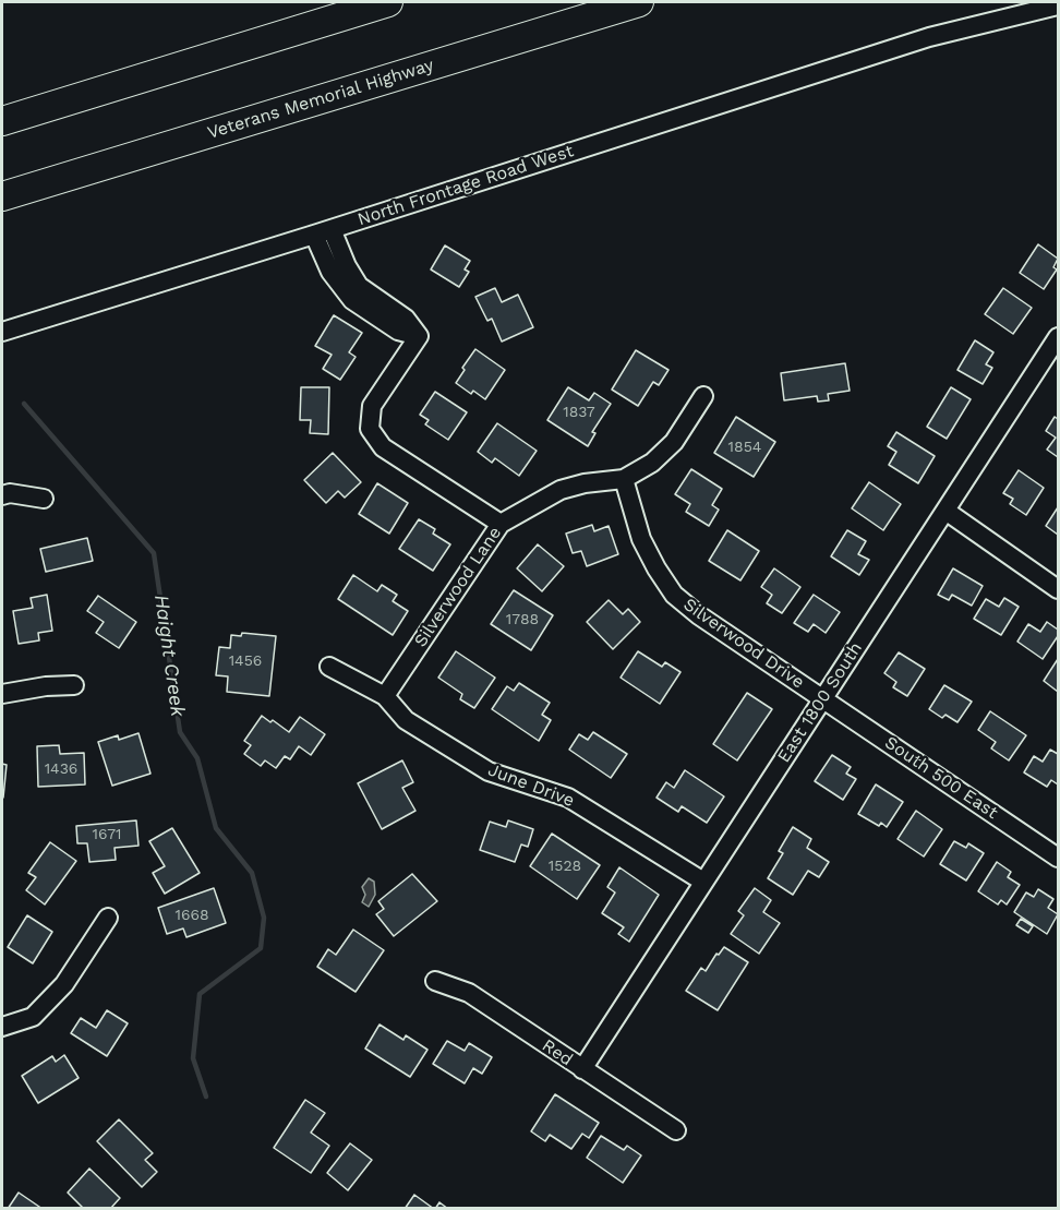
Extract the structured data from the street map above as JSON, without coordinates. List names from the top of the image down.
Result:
{
  "streets": {
    "highway": ["Veterans Memorial Highway"],
    "street": [
      "North Frontage Road West",
      "Silverwood Lane",
      "Silverwood Drive",
      "East 1800 South",
      "South 500 East",
      "June Drive",
      "Red"
    ]
  },
  "crossings": [
    ["Silverwood Lane", "Silverwood Drive"],
    ["Silverwood Lane", "June Drive"],
    ["Silverwood Drive", "East 1800 South"],
    ["Silverwood Drive", "South 500 East"],
    ["East 1800 South", "South 500 East"],
    ["East 1800 South", "June Drive"],
    ["East 1800 South", "Red"]
  ],
  "water": ["Haight Creek"],
  "house_numbers": [
    "1837",
    "1854",
    "1788",
    "1456",
    "1436",
    "1671",
    "1528",
    "1668"
  ]
}
